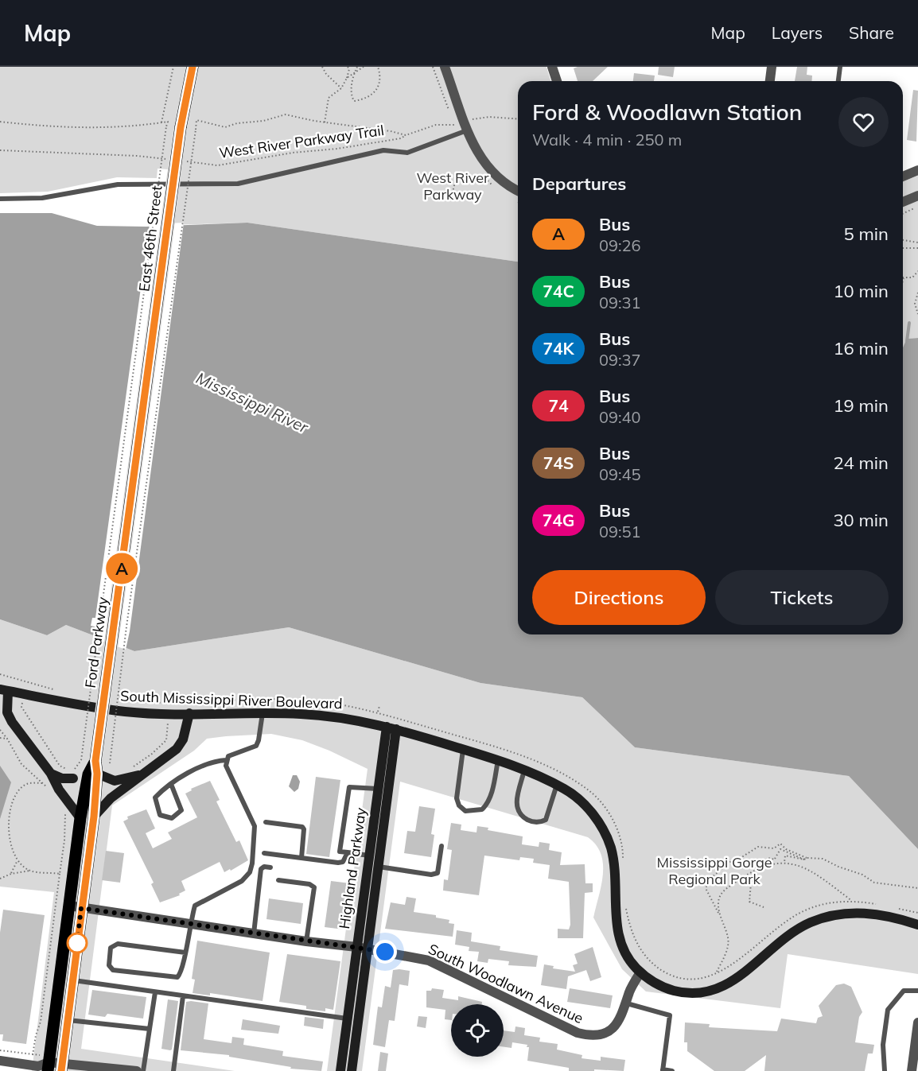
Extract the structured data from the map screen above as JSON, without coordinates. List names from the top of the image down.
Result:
{
  "streets": {
    "main road": ["East 46th Street", "Ford Parkway"],
    "street": ["South Mississippi River Boulevard", "Highland Parkway", "South Woodlawn Avenue"],
    "path": ["West River Parkway Trail"]
  },
  "crossings": [
    ["East 46th Street", "Ford Parkway"],
    ["Ford Parkway", "South Woodlawn Avenue"],
    ["South Mississippi River Boulevard", "Highland Parkway"],
    ["South Mississippi River Boulevard", "South Woodlawn Avenue"],
    ["Highland Parkway", "South Woodlawn Avenue"]
  ],
  "water": ["Mississippi River"],
  "parks": ["West River Parkway", "Mississippi Gorge Regional Park"],
  "lines": ["bus line A"],
  "page": {
    "header": "Map",
    "nav": ["Map", "Layers", "Share"],
    "on_map": "A",
    "heading": [
      ["Ford & Woodlawn Station", "Walk · 4 min · 250 m"],
      "Departures"
    ],
    "list": [
      {
        "mark": "A",
        "name": "Bus",
        "note": "09:26",
        "value": "5 min"
      },
      {
        "mark": "74C",
        "name": "Bus",
        "note": "09:31",
        "value": "10 min"
      },
      {
        "mark": "74K",
        "name": "Bus",
        "note": "09:37",
        "value": "16 min"
      },
      {
        "mark": "74",
        "name": "Bus",
        "note": "09:40",
        "value": "19 min"
      },
      {
        "mark": "74S",
        "name": "Bus",
        "note": "09:45",
        "value": "24 min"
      },
      {
        "mark": "74G",
        "name": "Bus",
        "note": "09:51",
        "value": "30 min"
      }
    ],
    "buttons": ["Directions", "Tickets"]
  }
}
